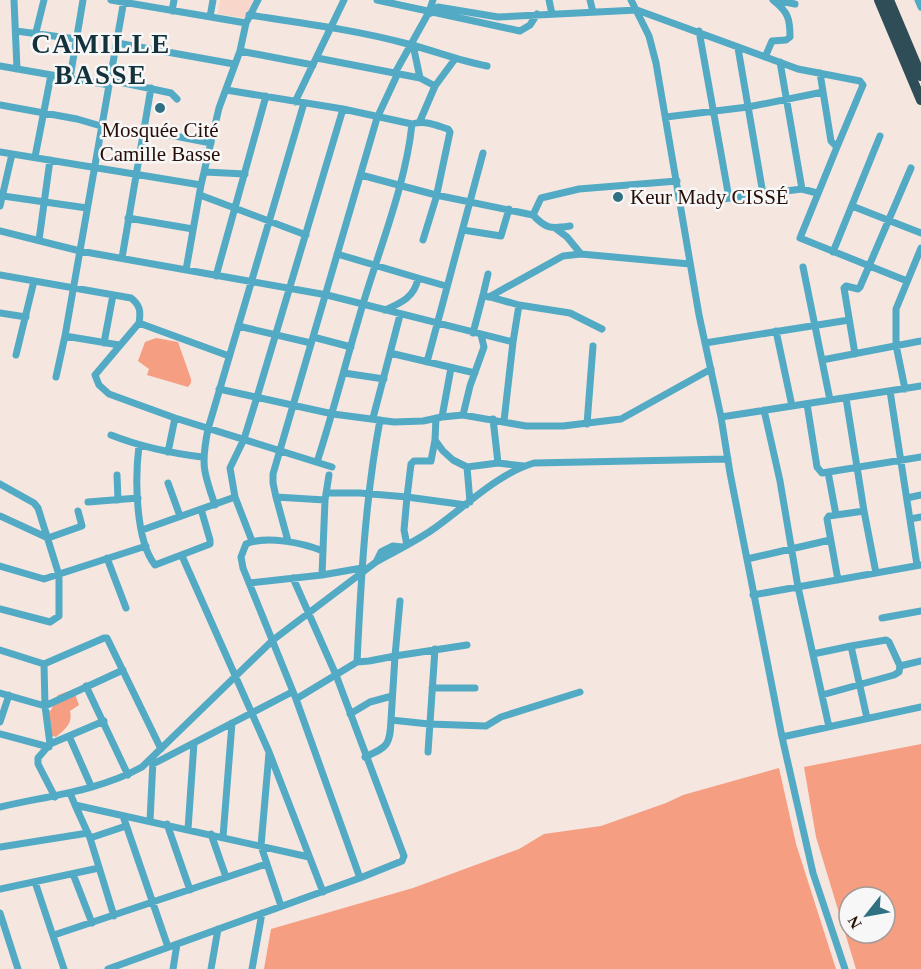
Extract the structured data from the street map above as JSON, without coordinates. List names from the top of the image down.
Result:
{
  "districts": ["CAMILLE BASSE"],
  "places": ["Mosquée Cité Camille Basse", "Keur Mady CISSÉ"],
  "north": "bottom left"
}
